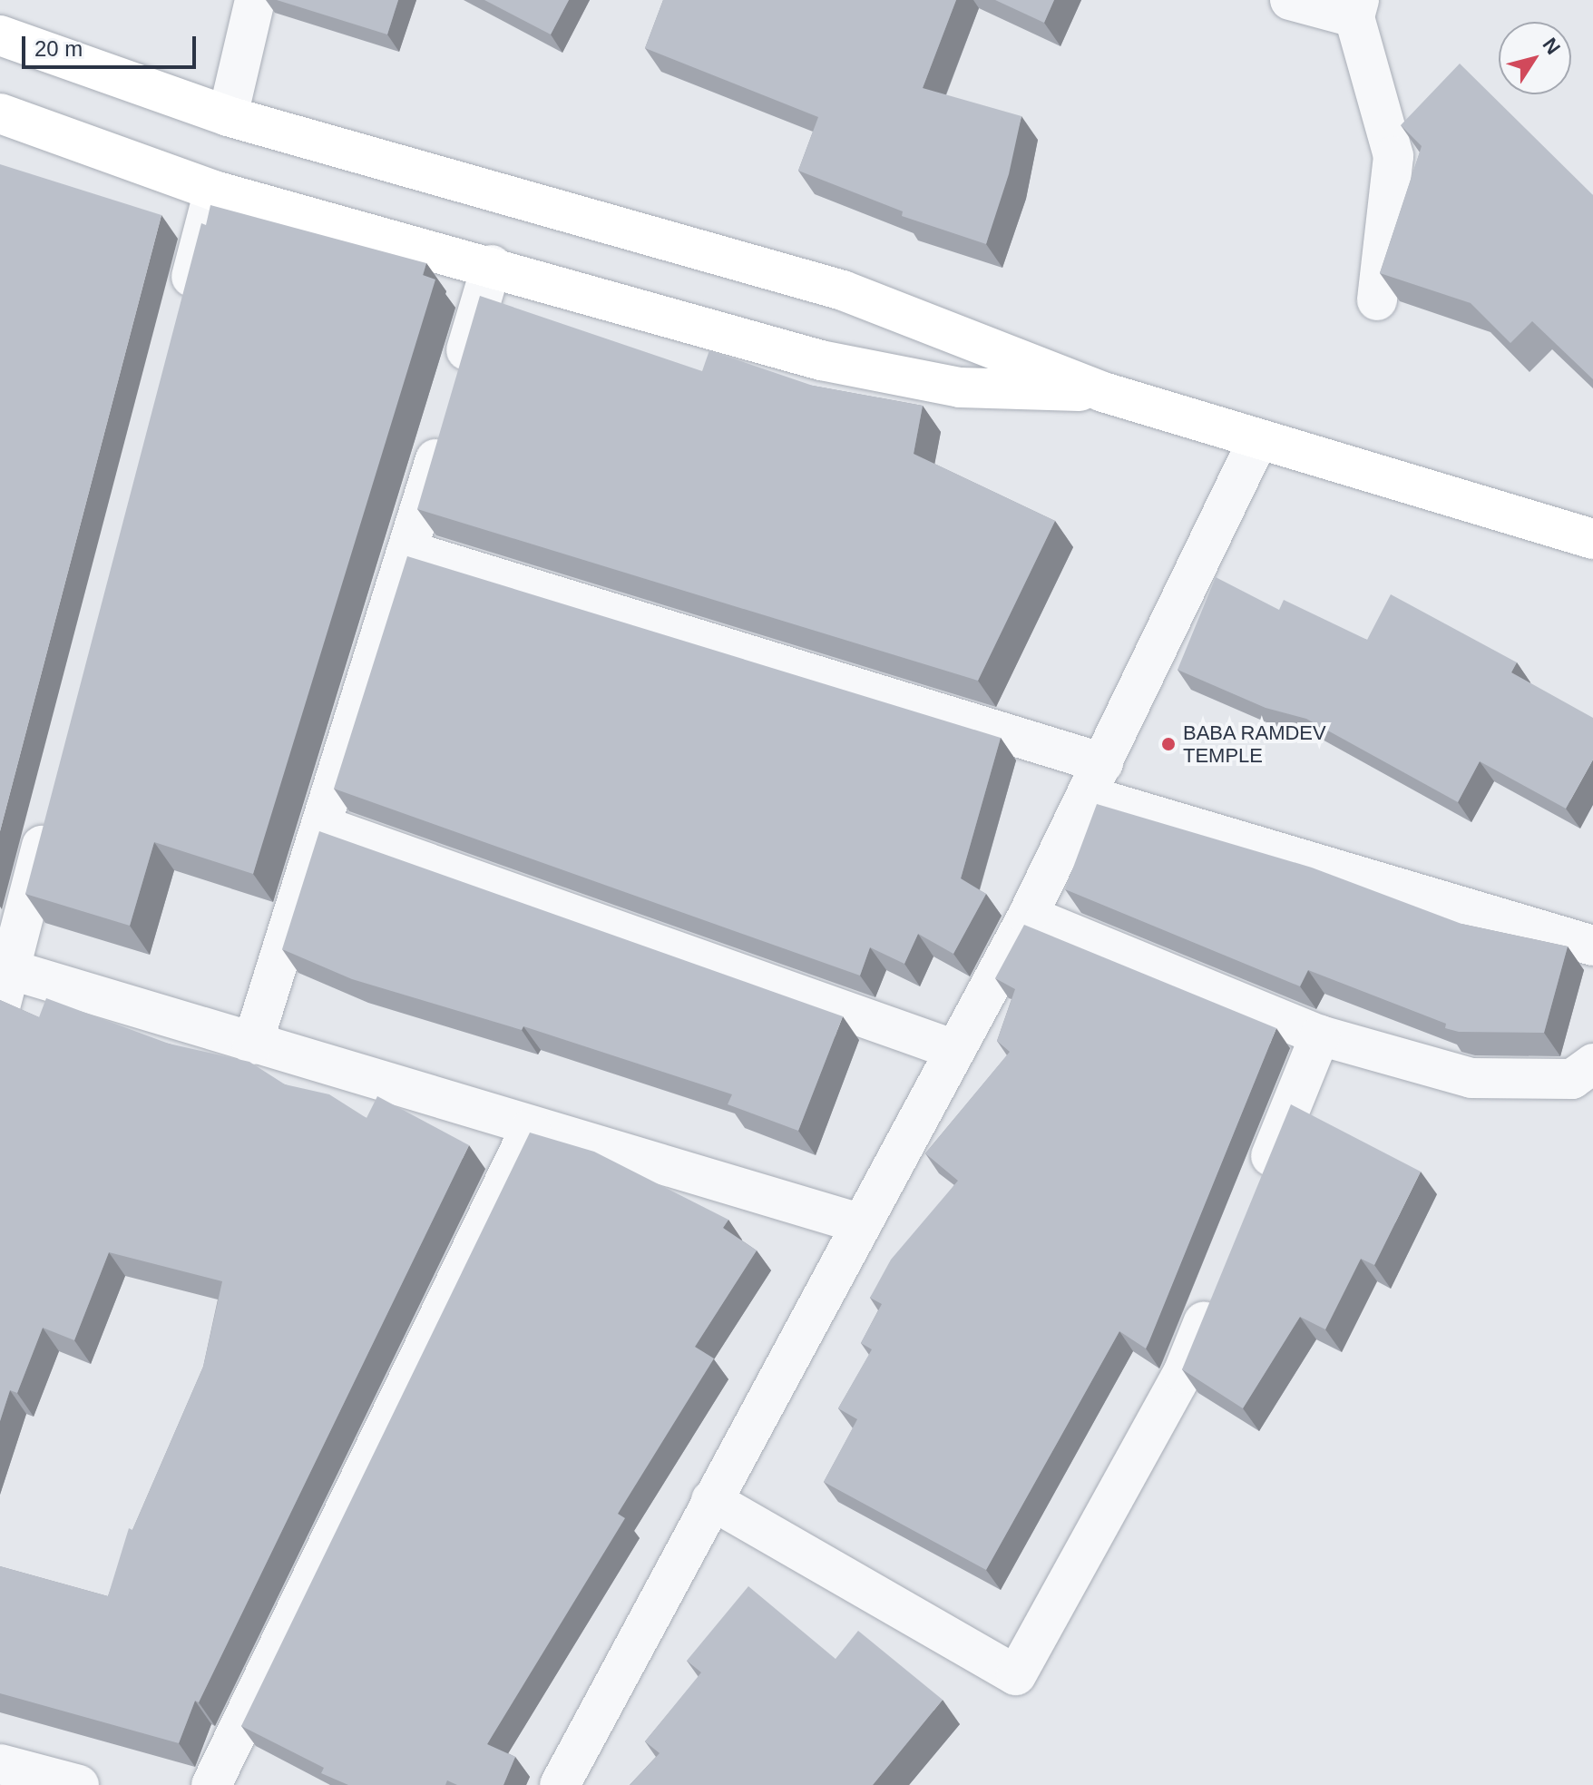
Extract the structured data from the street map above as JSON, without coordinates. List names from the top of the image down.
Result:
{
  "places": ["BABA RAMDEV TEMPLE"],
  "scale_bar": "20 m",
  "north": "top right"
}
